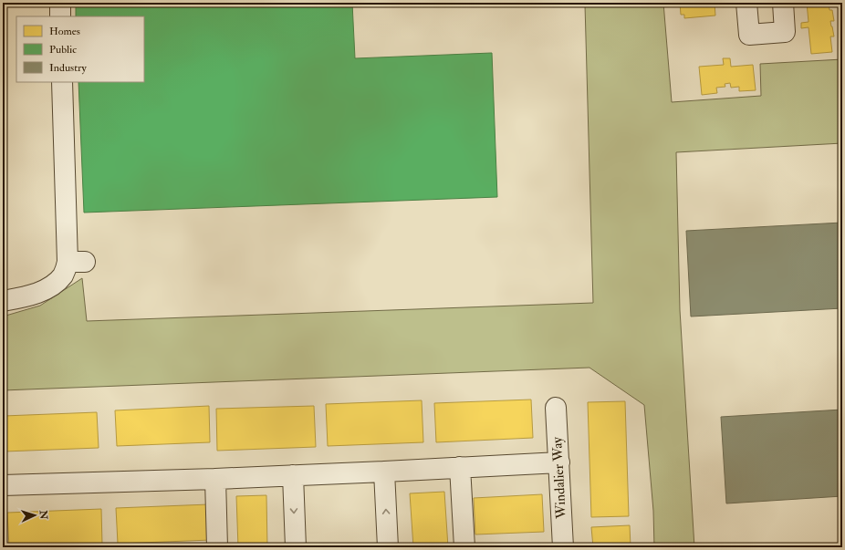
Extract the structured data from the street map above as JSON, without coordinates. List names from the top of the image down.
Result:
{
  "streets": {
    "street": ["Windalier Way"]
  },
  "legend": ["Homes", "Public", "Industry"],
  "north": "right"
}
